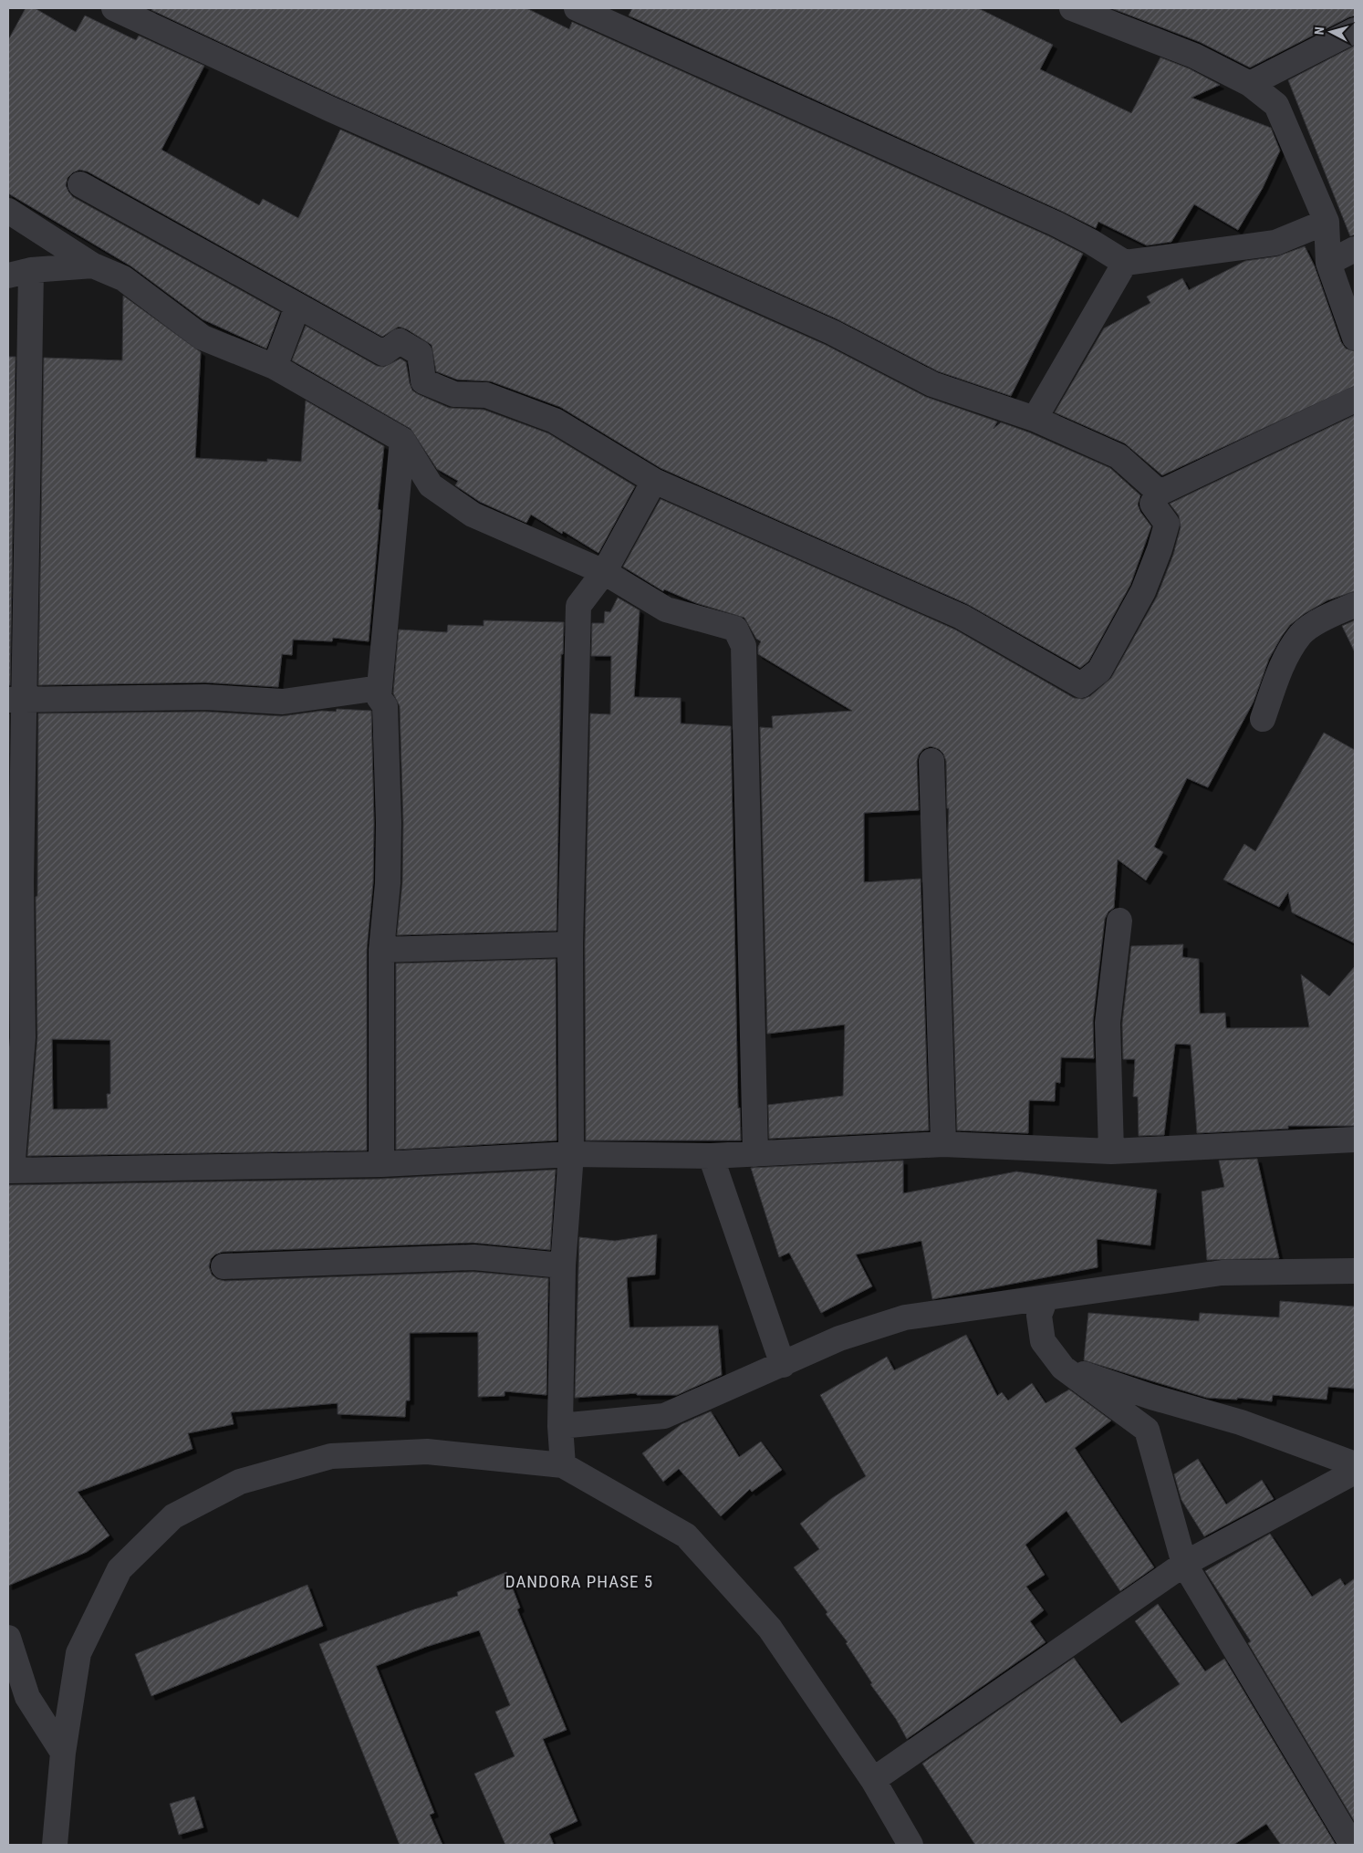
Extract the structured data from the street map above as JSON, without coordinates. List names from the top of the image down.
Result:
{
  "districts": ["DANDORA PHASE 5"],
  "north": "left"
}
